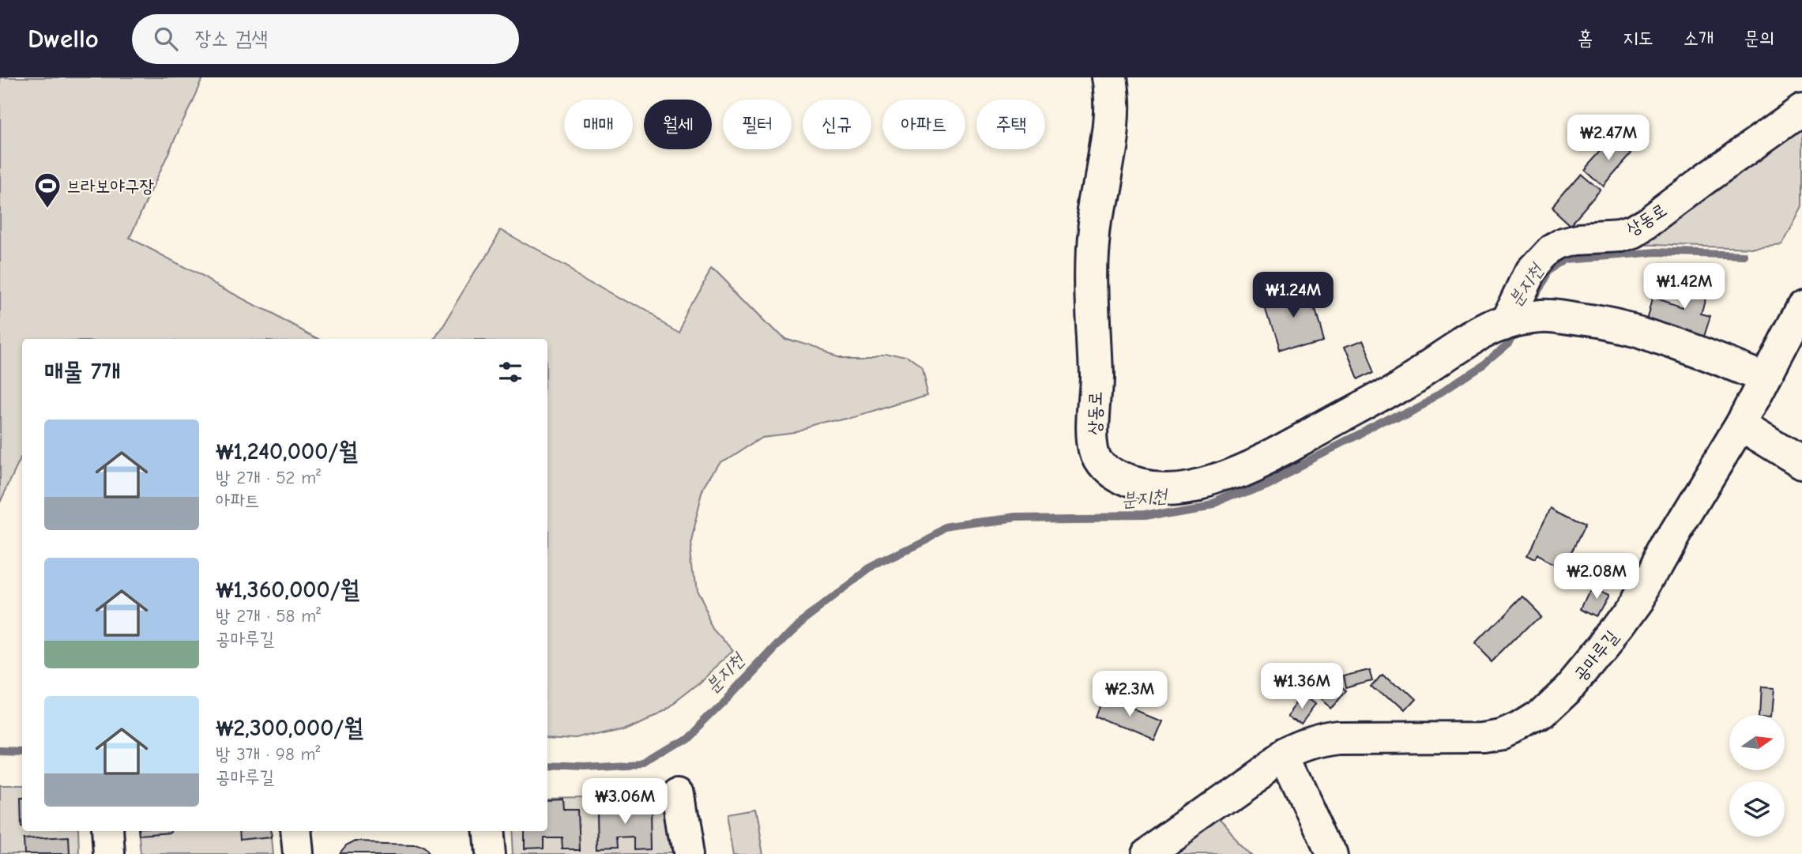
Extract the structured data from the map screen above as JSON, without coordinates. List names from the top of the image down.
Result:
{
  "streets": {
    "street": ["상동로", "공마루길"]
  },
  "water": ["분지천"],
  "places": {
    "sports": ["브라보야구장"]
  },
  "north": "right",
  "page": {
    "header": "Dwello",
    "search": "장소 검색",
    "nav": [
      "홈",
      "지도",
      "소개",
      "문의"
    ],
    "chip": [
      "매매",
      "월세",
      "필터",
      "신규",
      "아파트",
      "주택"
    ],
    "price": [
      "₩2.47M",
      "₩1.42M",
      "₩1.24M",
      "₩2.08M",
      "₩1.36M",
      "₩2.3M",
      "₩3.06M"
    ],
    "heading": "매물 7개",
    "list": [
      {
        "name": "₩1,240,000/월",
        "note": "방 2개 · 52 m² · 아파트"
      },
      {
        "name": "₩1,360,000/월",
        "note": "방 2개 · 58 m² · 공마루길"
      },
      {
        "name": "₩2,300,000/월",
        "note": "방 3개 · 98 m² · 공마루길"
      }
    ]
  }
}
